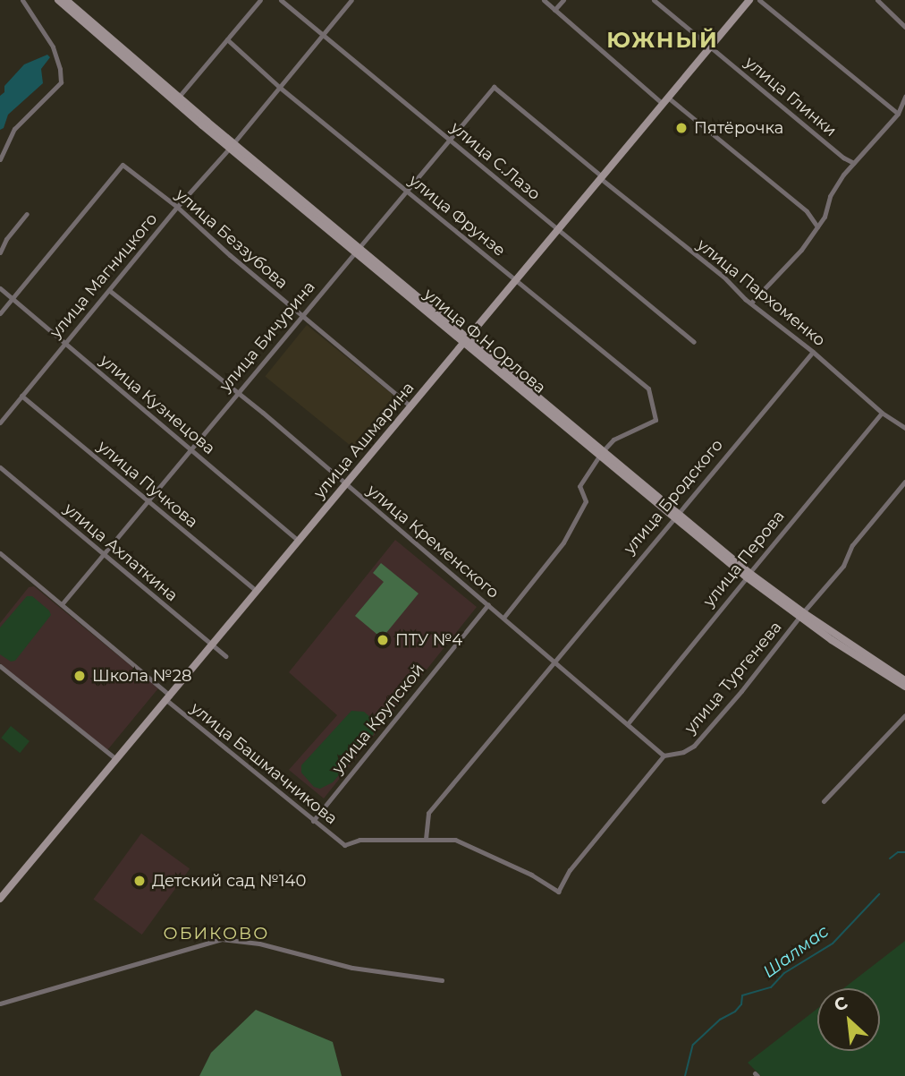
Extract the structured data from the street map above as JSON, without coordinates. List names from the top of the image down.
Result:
{
  "streets": {
    "main road": ["улица Ф.Н.Орлова", "улица Ашмарина"],
    "street": [
      "улица Глинки",
      "улица С.Лазо",
      "улица Фрунзе",
      "улица Беззубова",
      "улица Магницкого",
      "улица Пархоменко",
      "улица Бичурина",
      "улица Кузнецова",
      "улица Пучкова",
      "улица Бродского",
      "улица Кременского",
      "улица Ахлаткина",
      "улица Перова",
      "улица Тургенева",
      "улица Крупской",
      "улица Башмачникова"
    ]
  },
  "crossings": [
    ["улица Глинки", "улица Ашмарина"],
    ["улица С.Лазо", "улица Магницкого"],
    ["улица С.Лазо", "улица Бичурина"],
    ["улица С.Лазо", "улица Ашмарина"],
    ["улица Фрунзе", "улица Магницкого"],
    ["улица Фрунзе", "улица Бичурина"],
    ["улица Фрунзе", "улица Ф.Н.Орлова"],
    ["улица Фрунзе", "улица Ашмарина"],
    ["улица Беззубова", "улица Магницкого"],
    ["улица Беззубова", "улица Бичурина"],
    ["улица Беззубова", "улица Кузнецова"],
    ["улица Беззубова", "улица Ашмарина"],
    ["улица Магницкого", "улица Ф.Н.Орлова"],
    ["улица Магницкого", "улица Кузнецова"],
    ["улица Магницкого", "улица Пучкова"],
    ["улица Магницкого", "улица Кременского"],
    ["улица Пархоменко", "улица Бичурина"],
    ["улица Пархоменко", "улица Ашмарина"],
    ["улица Пархоменко", "улица Бродского"],
    ["улица Пархоменко", "улица Перова"],
    ["улица Бичурина", "улица Ф.Н.Орлова"],
    ["улица Бичурина", "улица Кузнецова"],
    ["улица Бичурина", "улица Пучкова"],
    ["улица Бичурина", "улица Кременского"],
    ["улица Бичурина", "улица Ахлаткина"],
    ["улица Бичурина", "улица Башмачникова"],
    ["улица Ф.Н.Орлова", "улица Ашмарина"],
    ["улица Ф.Н.Орлова", "улица Бродского"],
    ["улица Ф.Н.Орлова", "улица Перова"],
    ["улица Ф.Н.Орлова", "улица Тургенева"],
    ["улица Кузнецова", "улица Ашмарина"],
    ["улица Ашмарина", "улица Пучкова"],
    ["улица Ашмарина", "улица Кременского"],
    ["улица Ашмарина", "улица Ахлаткина"],
    ["улица Ашмарина", "улица Башмачникова"],
    ["улица Бродского", "улица Кременского"],
    ["улица Бродского", "улица Башмачникова"],
    ["улица Кременского", "улица Перова"],
    ["улица Кременского", "улица Тургенева"],
    ["улица Кременского", "улица Крупской"],
    ["улица Кременского", "улица Башмачникова"],
    ["улица Тургенева", "улица Башмачникова"],
    ["улица Крупской", "улица Башмачникова"]
  ],
  "districts": ["ЮЖНЫЙ", "ОБИКОВО"],
  "water": ["Шалмас"],
  "places": [
    "Пятёрочка",
    "ПТУ №4",
    "Школа №28",
    "Детский сад №140"
  ],
  "north": "top left"
}
